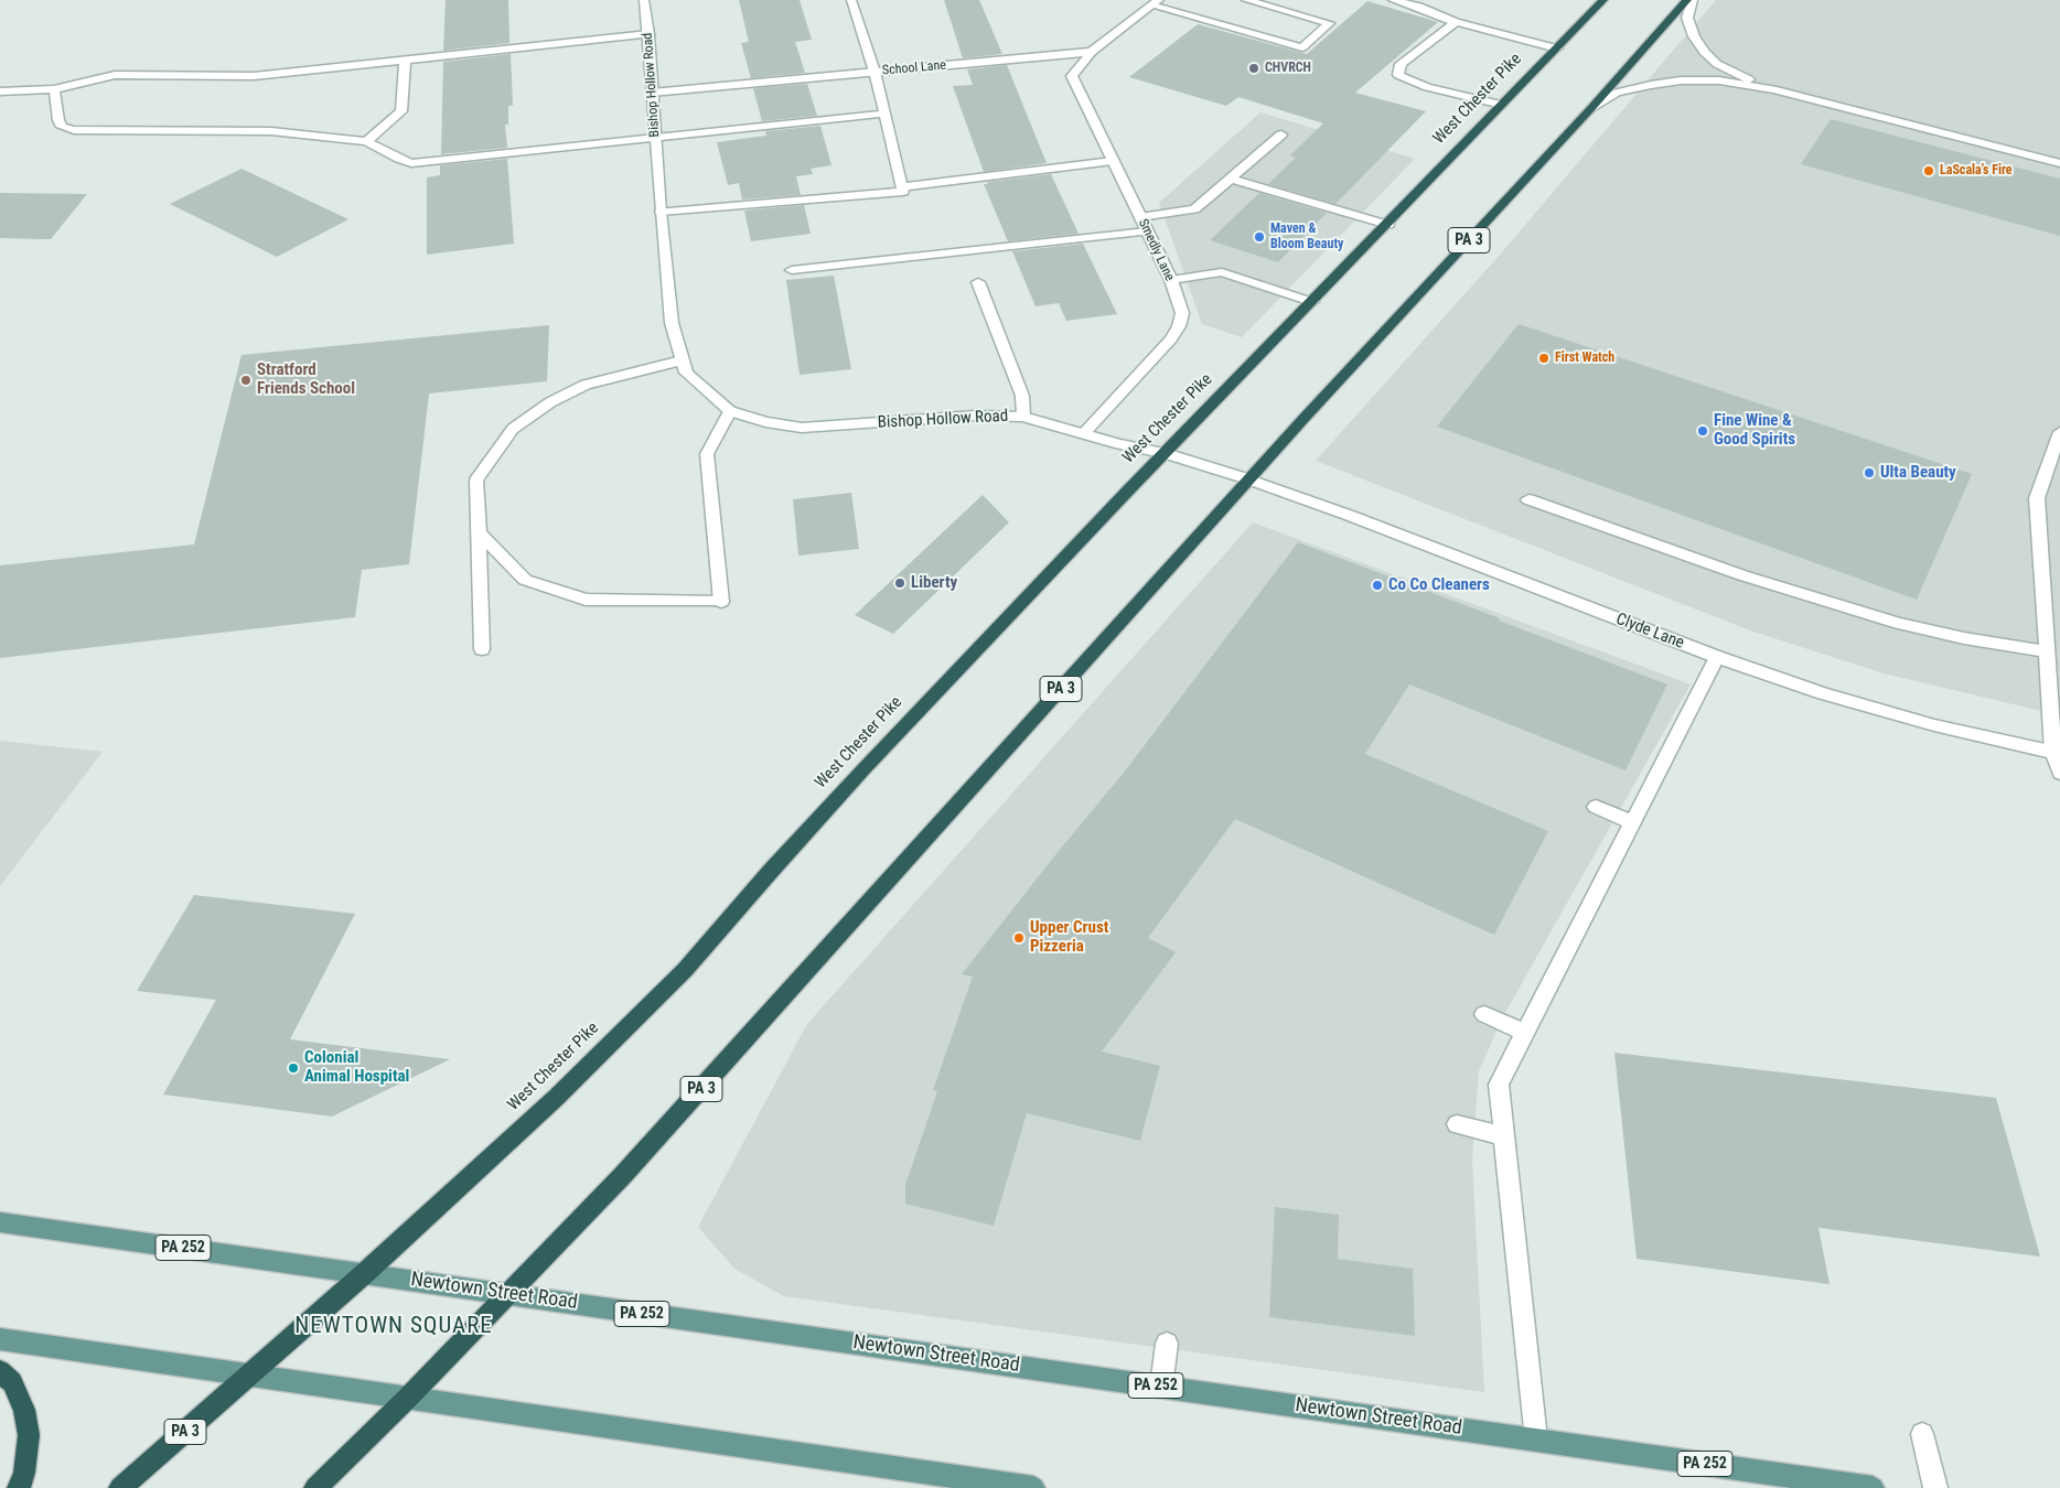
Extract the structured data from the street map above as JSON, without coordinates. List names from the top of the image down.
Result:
{
  "streets": {
    "highway": ["West Chester Pike", "PA 3"],
    "main road": ["PA 252", "Newtown Street Road"],
    "street": [
      "School Lane",
      "Bishop Hollow Road",
      "Smedly Lane",
      "Clyde Lane"
    ]
  },
  "crossings": [
    ["School Lane", "Bishop Hollow Road"],
    ["School Lane", "Smedly Lane"],
    ["Bishop Hollow Road", "West Chester Pike"],
    ["Bishop Hollow Road", "PA 3"],
    ["Bishop Hollow Road", "Smedly Lane"],
    ["Bishop Hollow Road", "Clyde Lane"],
    ["West Chester Pike", "Newtown Street Road"],
    ["PA 3", "Clyde Lane"],
    ["PA 3", "Newtown Street Road"]
  ],
  "districts": ["NEWTOWN SQUARE"],
  "places": [
    "CHVRCH",
    "LaScala’s Fire",
    "Maven & Bloom Beauty",
    "First Watch",
    "Stratford Friends School",
    "Fine Wine & Good Spirits",
    "Ulta Beauty",
    "Liberty",
    "Co Co Cleaners",
    "Upper Crust Pizzeria",
    "Colonial Animal Hospital"
  ]
}
